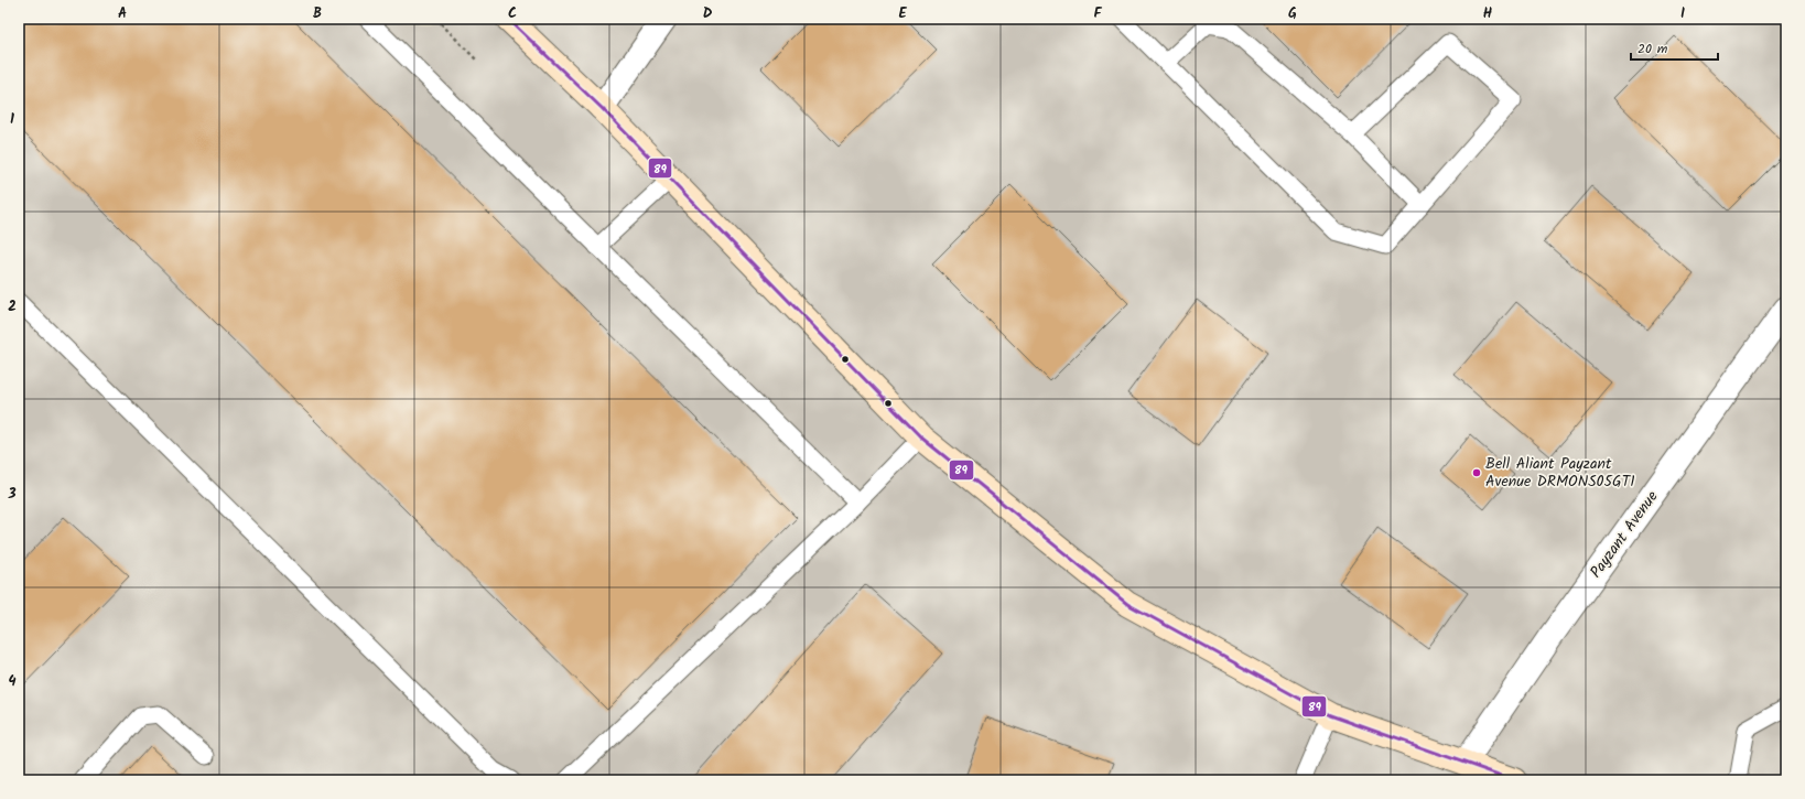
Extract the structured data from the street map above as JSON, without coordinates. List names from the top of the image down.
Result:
{
  "streets": {
    "street": ["Payzant Avenue"]
  },
  "places": ["Bell Aliant Payzant Avenue DRMONS05GT1"],
  "lines": ["transit line 89"],
  "scale_bar": "20 m",
  "grid": {
    "columns": [
      "A",
      "B",
      "C",
      "D",
      "E",
      "F",
      "G",
      "H",
      "I"
    ],
    "rows": [
      "1",
      "2",
      "3",
      "4"
    ]
  }
}
